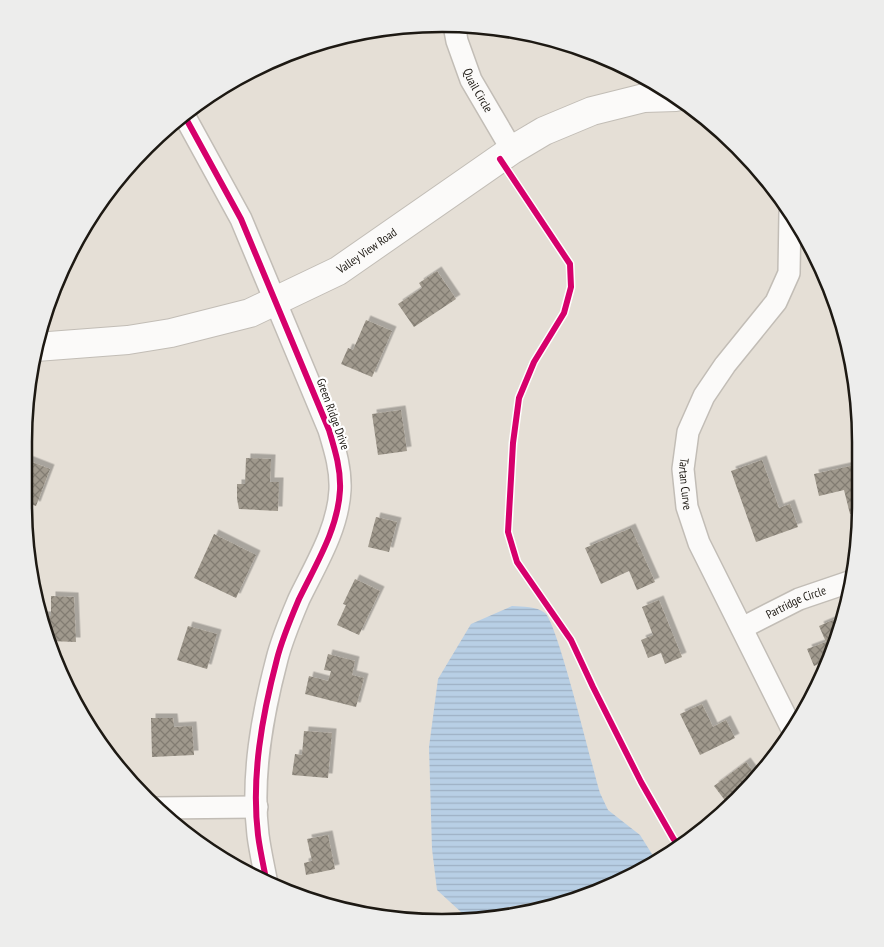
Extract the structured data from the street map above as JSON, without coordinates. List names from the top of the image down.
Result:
{
  "streets": {
    "street": [
      "Quail Circle",
      "Valley View Road",
      "Green Ridge Drive",
      "Tartan Curve",
      "Partridge Circle"
    ]
  },
  "crossings": [
    ["Quail Circle", "Valley View Road"],
    ["Valley View Road", "Green Ridge Drive"],
    ["Tartan Curve", "Partridge Circle"]
  ]
}
